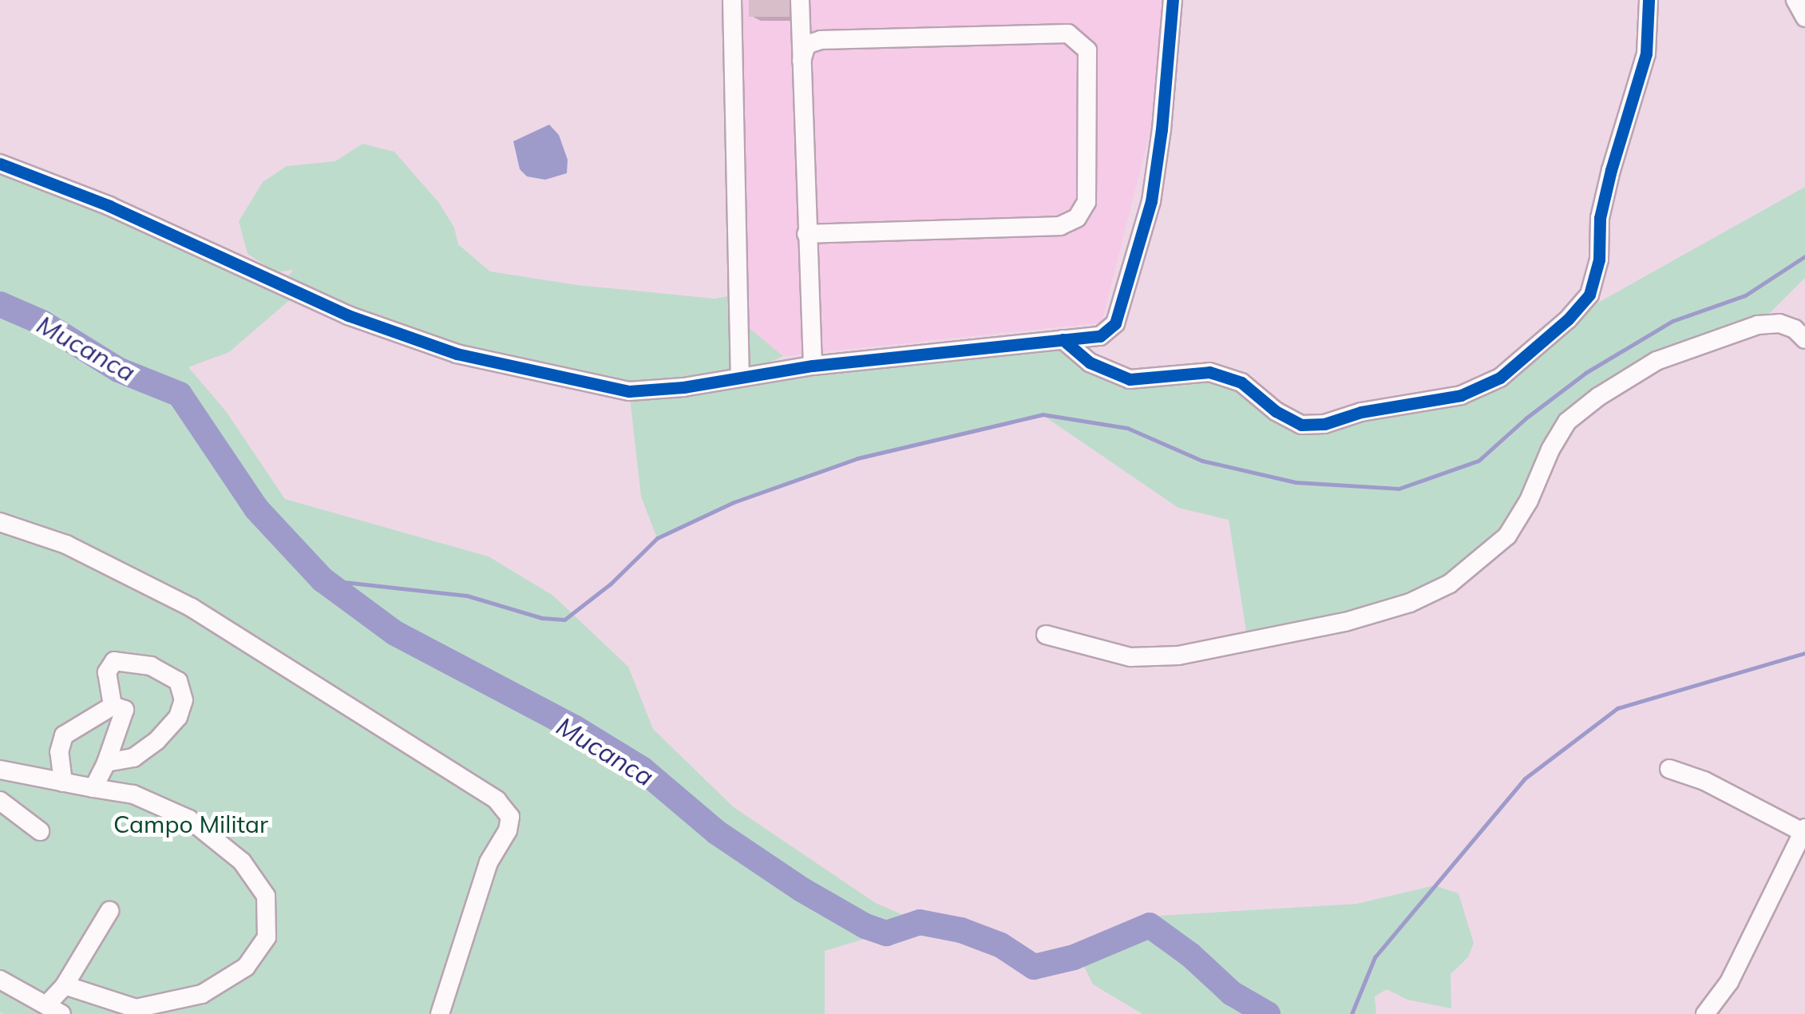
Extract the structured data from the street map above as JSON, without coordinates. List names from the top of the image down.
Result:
{
  "water": ["Mucanca"],
  "parks": ["Campo Militar"]
}
